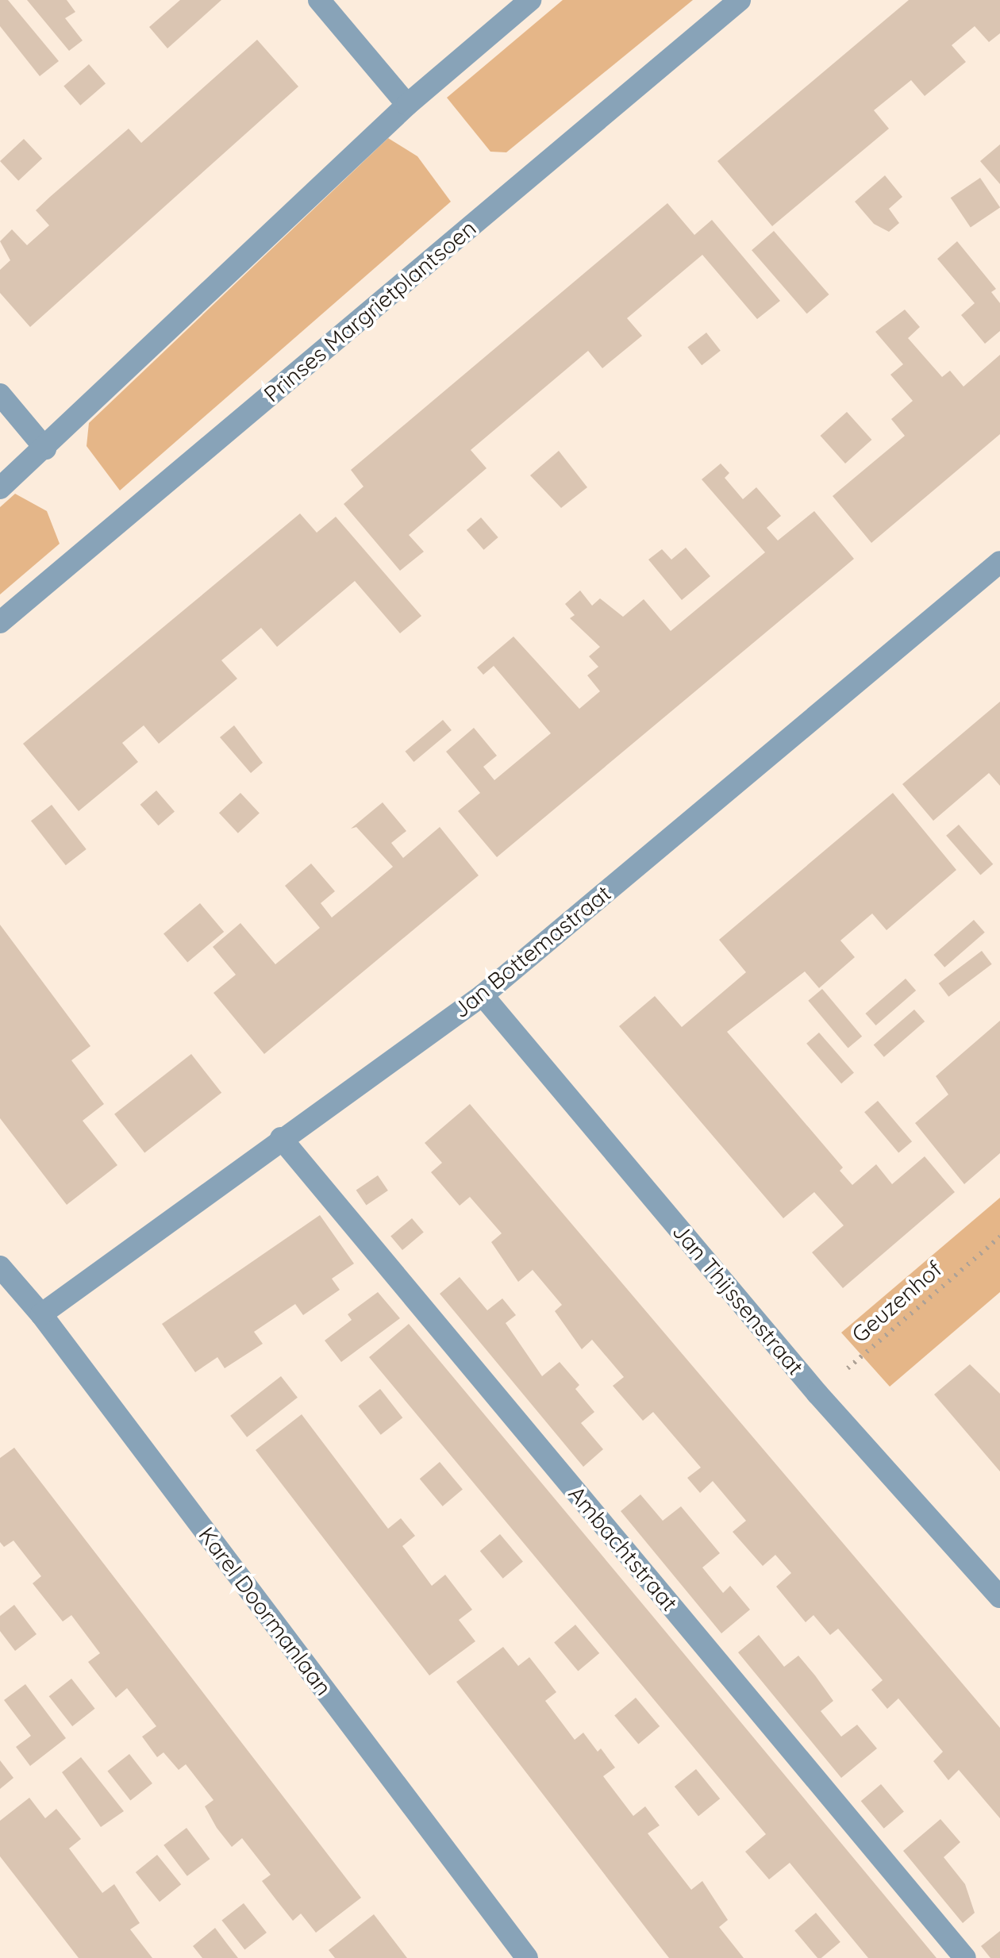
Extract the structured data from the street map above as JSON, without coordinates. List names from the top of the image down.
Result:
{
  "streets": {
    "street": [
      "Prinses Margrietplantsoen",
      "Jan Bottemastraat",
      "Jan Thijssenstraat",
      "Ambachtstraat",
      "Karel Doormanlaan"
    ],
    "path": ["Geuzenhof"]
  },
  "crossings": [
    ["Jan Bottemastraat", "Jan Thijssenstraat"],
    ["Jan Bottemastraat", "Ambachtstraat"],
    ["Jan Bottemastraat", "Karel Doormanlaan"],
    ["Jan Thijssenstraat", "Geuzenhof"]
  ]
}
